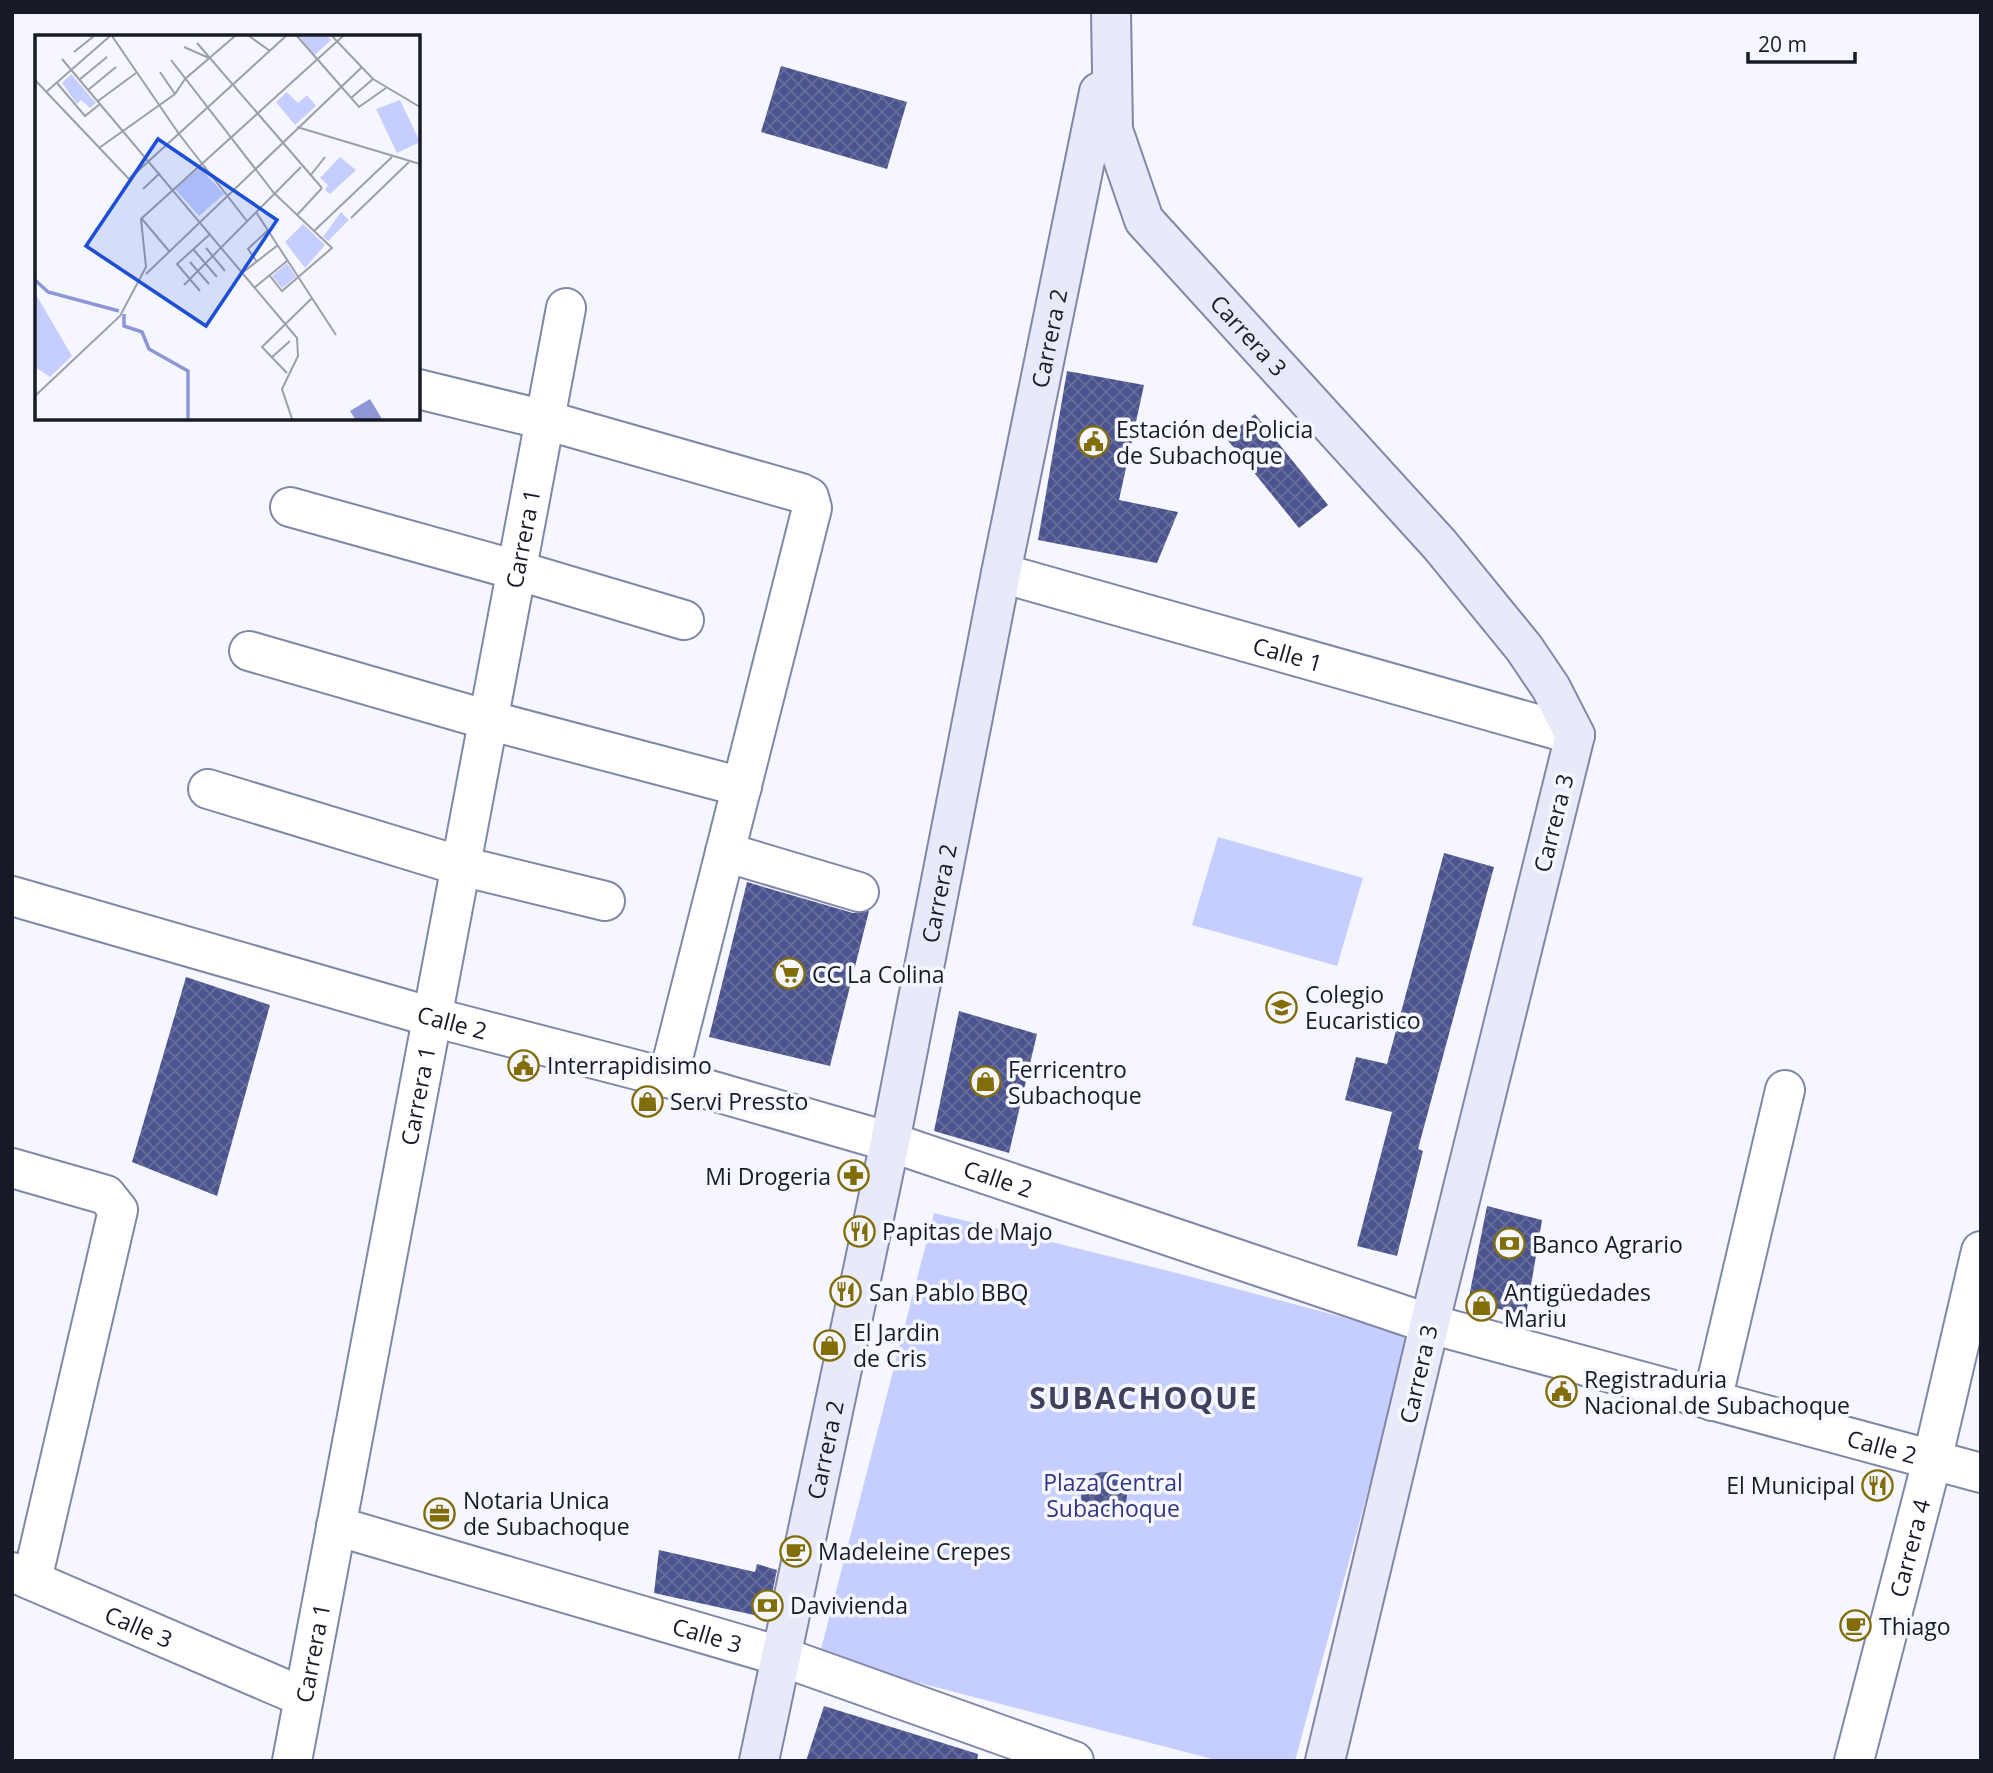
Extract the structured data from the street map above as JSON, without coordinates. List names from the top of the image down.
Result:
{
  "streets": {
    "street": [
      "Carrera 3",
      "Carrera 2",
      "Carrera 1",
      "Calle 1",
      "Calle 2",
      "Carrera 4",
      "Calle 3"
    ]
  },
  "crossings": [
    ["Carrera 3", "Carrera 2"],
    ["Carrera 3", "Calle 1"],
    ["Carrera 3", "Calle 2"],
    ["Carrera 2", "Calle 1"],
    ["Carrera 2", "Calle 2"],
    ["Carrera 2", "Calle 3"],
    ["Carrera 1", "Calle 2"],
    ["Carrera 1", "Calle 3"],
    ["Calle 2", "Carrera 4"]
  ],
  "districts": ["SUBACHOQUE"],
  "parks": ["Plaza Central Subachoque"],
  "places": {
    "public building": ["Estación de Policia de Subachoque", "Interrapidisimo", "Registraduria Nacional de Subachoque"],
    "supermarket": ["CC La Colina"],
    "school or university": ["Colegio Eucaristico"],
    "shop": [
      "Ferricentro Subachoque",
      "Servi Pressto",
      "Antigüedades Mariu",
      "El Jardin de Cris"
    ],
    "pharmacy": ["Mi Drogeria"],
    "restaurant": ["Papitas de Majo", "San Pablo BBQ", "El Municipal"],
    "bank": ["Banco Agrario", "Davivienda"],
    "office": ["Notaria Unica de Subachoque"],
    "cafe": ["Madeleine Crepes", "Thiago"]
  },
  "scale_bar": "20 m"
}
